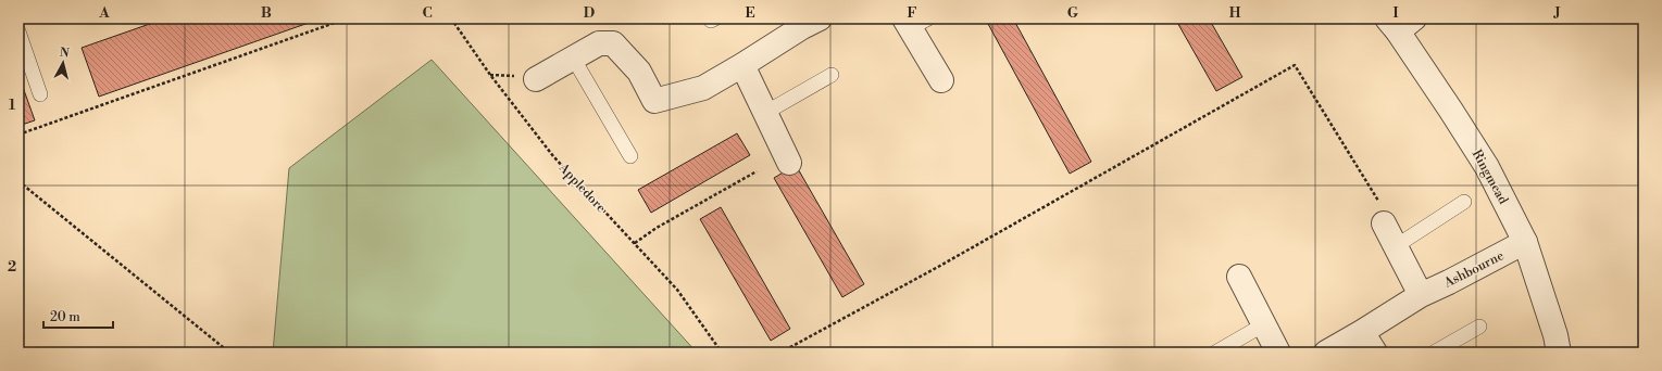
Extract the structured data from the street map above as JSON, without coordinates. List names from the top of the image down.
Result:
{
  "streets": {
    "street": ["Ringmead", "Ashbourne"],
    "path": ["Appledore"]
  },
  "crossings": [
    ["Ringmead", "Ashbourne"]
  ],
  "scale_bar": "20 m",
  "north": "top",
  "grid": {
    "columns": [
      "A",
      "B",
      "C",
      "D",
      "E",
      "F",
      "G",
      "H",
      "I",
      "J"
    ],
    "rows": ["1", "2"]
  }
}
